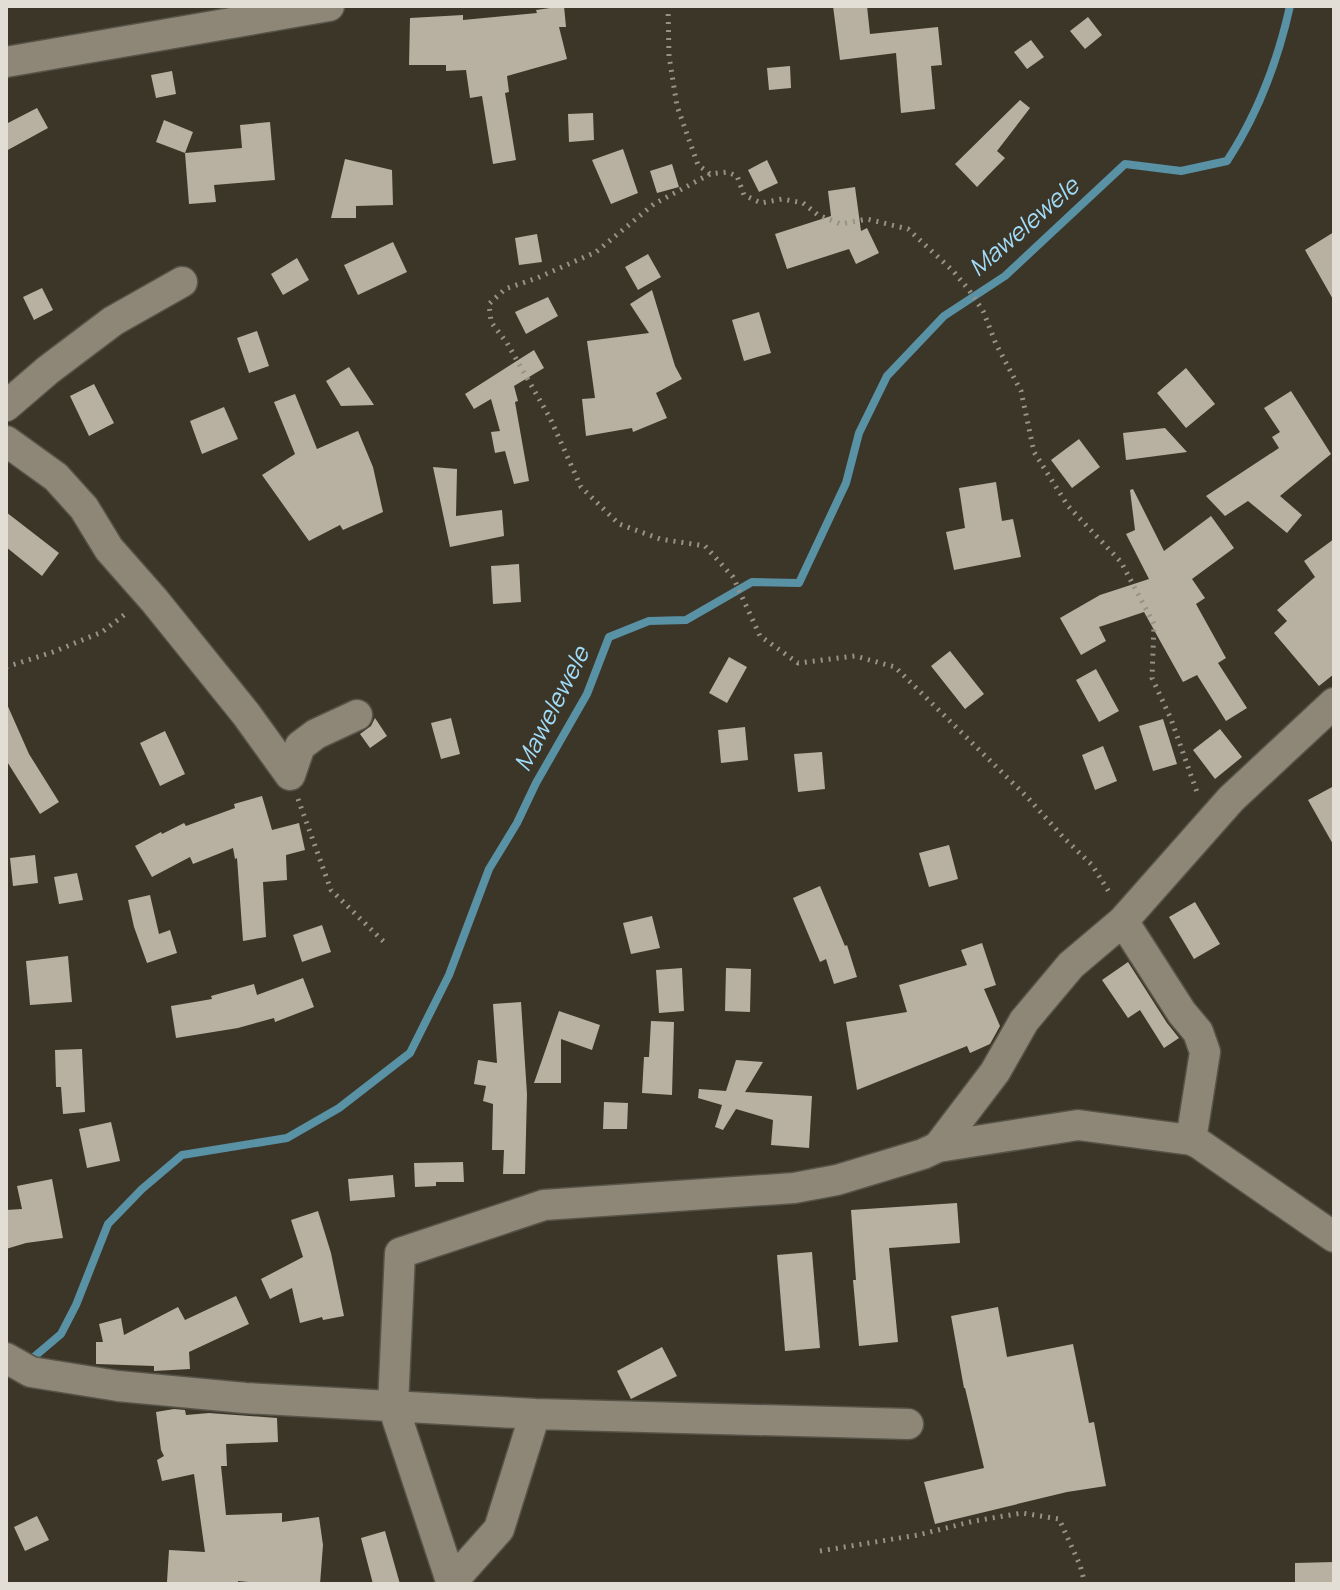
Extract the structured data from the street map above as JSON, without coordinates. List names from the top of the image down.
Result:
{
  "water": ["Mawelewele"]
}
